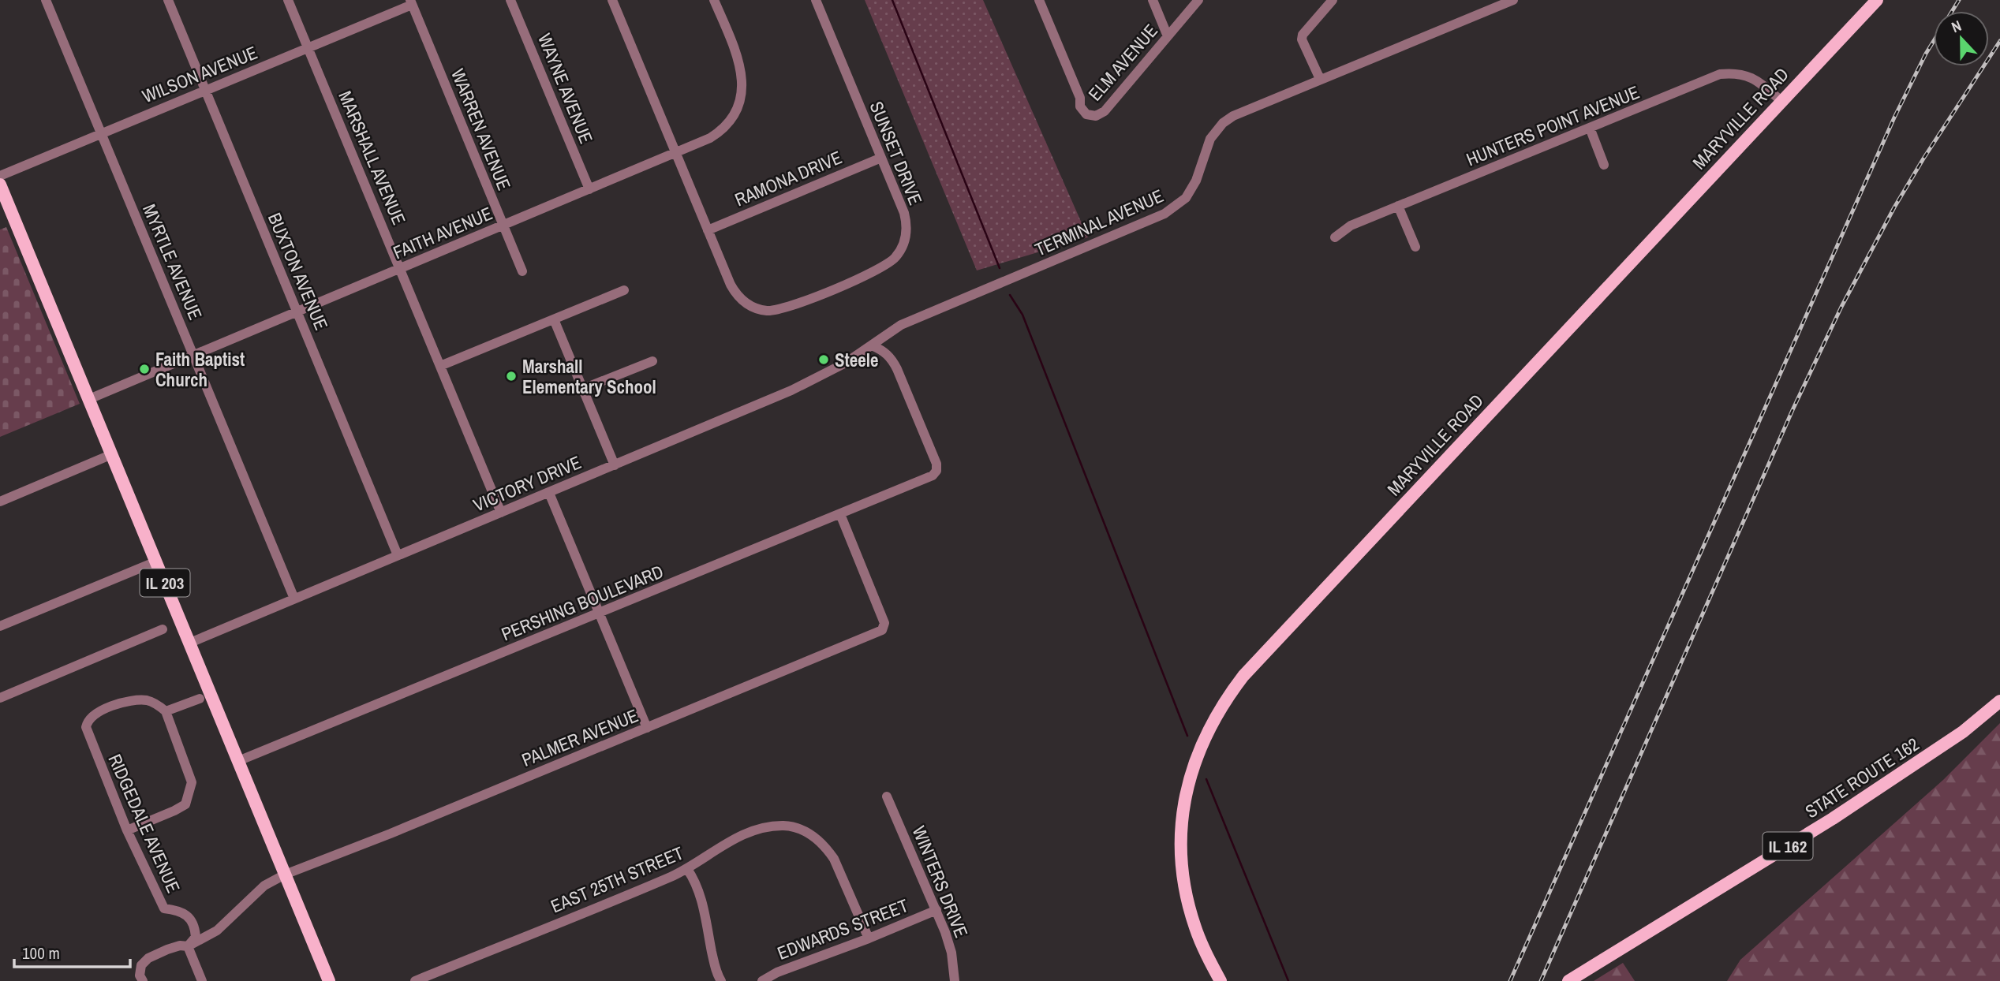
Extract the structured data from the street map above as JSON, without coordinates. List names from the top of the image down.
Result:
{
  "streets": {
    "main road": [
      "MARYVILLE ROAD",
      "IL 203",
      "STATE ROUTE 162",
      "IL 162"
    ],
    "street": [
      "ELM AVENUE",
      "WILSON AVENUE",
      "WAYNE AVENUE",
      "HUNTERS POINT AVENUE",
      "WARREN AVENUE",
      "SUNSET DRIVE",
      "MARSHALL AVENUE",
      "RAMONA DRIVE",
      "TERMINAL AVENUE",
      "FAITH AVENUE",
      "MYRTLE AVENUE",
      "BUXTON AVENUE",
      "VICTORY DRIVE",
      "PERSHING BOULEVARD",
      "PALMER AVENUE",
      "RIDGEDALE AVENUE",
      "EAST 25TH STREET",
      "WINTERS DRIVE",
      "EDWARDS STREET"
    ]
  },
  "crossings": [
    ["WILSON AVENUE", "WARREN AVENUE"],
    ["WILSON AVENUE", "MARSHALL AVENUE"],
    ["WILSON AVENUE", "MYRTLE AVENUE"],
    ["WILSON AVENUE", "BUXTON AVENUE"],
    ["WAYNE AVENUE", "FAITH AVENUE"],
    ["MARYVILLE ROAD", "HUNTERS POINT AVENUE"],
    ["WARREN AVENUE", "FAITH AVENUE"],
    ["SUNSET DRIVE", "RAMONA DRIVE"],
    ["SUNSET DRIVE", "FAITH AVENUE"],
    ["MARSHALL AVENUE", "FAITH AVENUE"],
    ["MARSHALL AVENUE", "VICTORY DRIVE"],
    ["TERMINAL AVENUE", "VICTORY DRIVE"],
    ["TERMINAL AVENUE", "PERSHING BOULEVARD"],
    ["FAITH AVENUE", "MYRTLE AVENUE"],
    ["FAITH AVENUE", "BUXTON AVENUE"],
    ["FAITH AVENUE", "IL 203"],
    ["MYRTLE AVENUE", "VICTORY DRIVE"],
    ["BUXTON AVENUE", "VICTORY DRIVE"],
    ["VICTORY DRIVE", "IL 203"],
    ["VICTORY DRIVE", "PERSHING BOULEVARD"],
    ["IL 203", "PERSHING BOULEVARD"],
    ["IL 203", "PALMER AVENUE"],
    ["PERSHING BOULEVARD", "PALMER AVENUE"],
    ["PALMER AVENUE", "RIDGEDALE AVENUE"],
    ["EAST 25TH STREET", "EDWARDS STREET"],
    ["WINTERS DRIVE", "EDWARDS STREET"]
  ],
  "places": ["Steele", "Faith Baptist Church", "Marshall Elementary School"],
  "scale_bar": "100 m",
  "north": "top"
}
